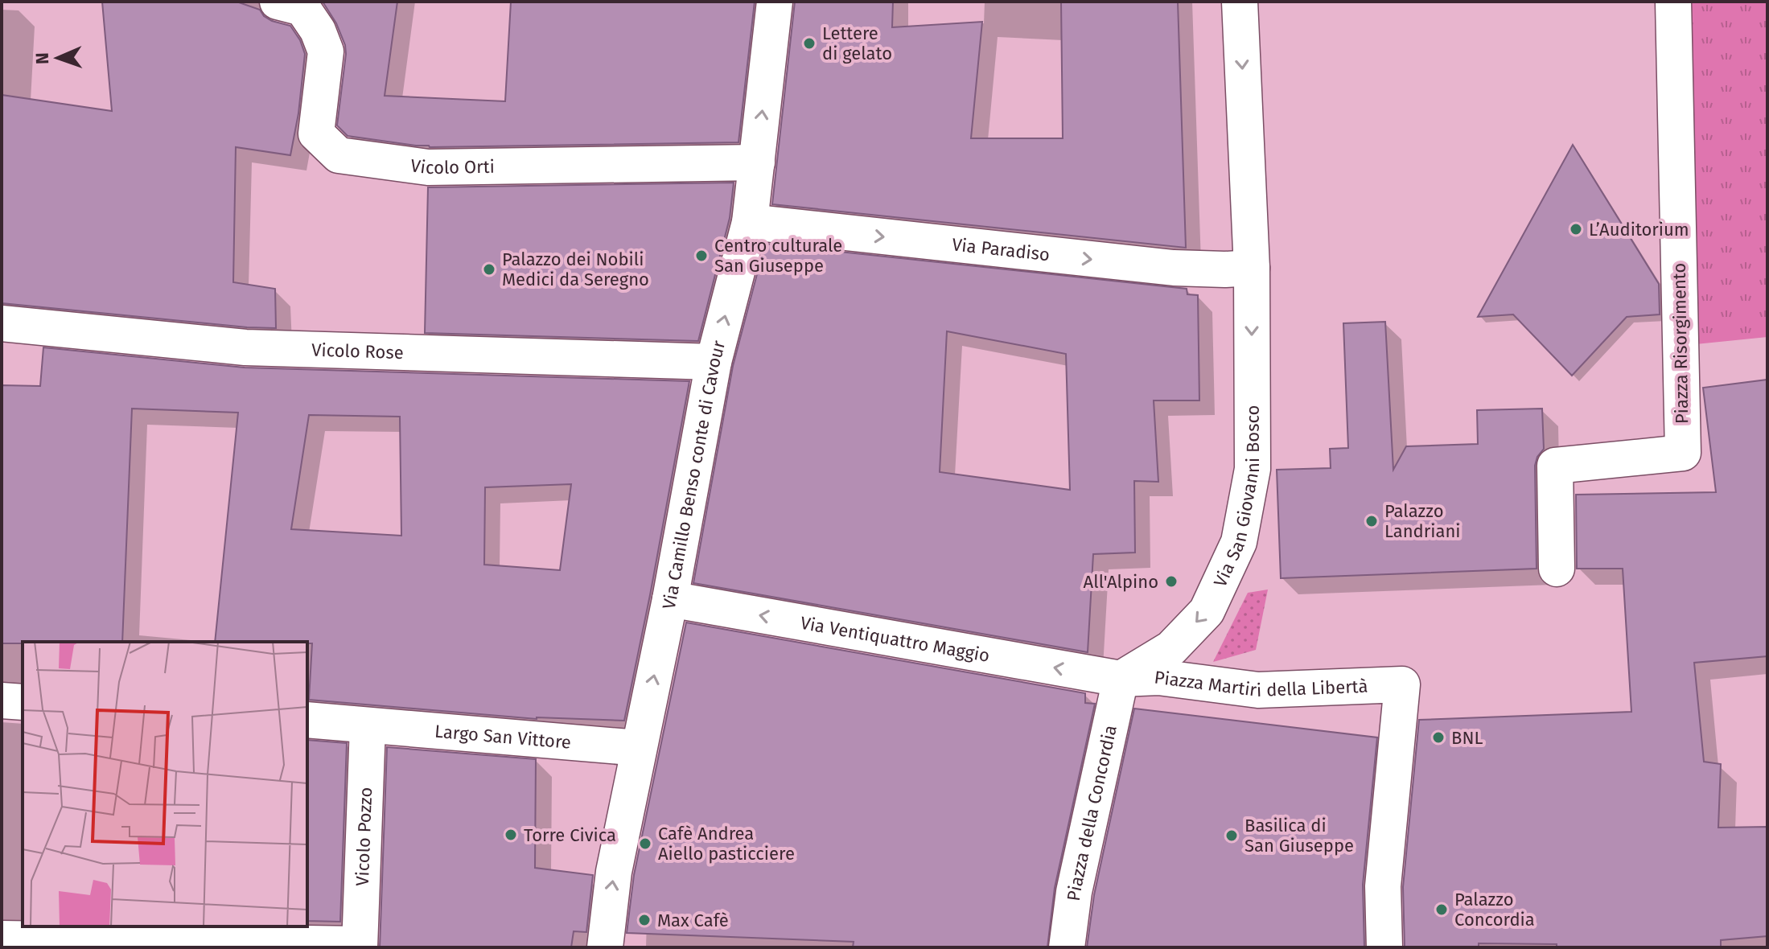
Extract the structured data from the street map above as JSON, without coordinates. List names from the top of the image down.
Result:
{
  "streets": {
    "street": [
      "Vicolo Orti",
      "Via Paradiso",
      "Piazza Risorgimento",
      "Vicolo Rose",
      "Via Camillo Benso conte di Cavour",
      "Via San Giovanni Bosco",
      "Via Ventiquattro Maggio",
      "Piazza Martiri della Libertà",
      "Largo San Vittore",
      "Piazza della Concordia",
      "Vicolo Pozzo"
    ]
  },
  "crossings": [
    ["Vicolo Orti", "Via Camillo Benso conte di Cavour"],
    ["Via Paradiso", "Via Camillo Benso conte di Cavour"],
    ["Via Paradiso", "Via San Giovanni Bosco"],
    ["Vicolo Rose", "Via Camillo Benso conte di Cavour"],
    ["Via Camillo Benso conte di Cavour", "Via Ventiquattro Maggio"],
    ["Via Camillo Benso conte di Cavour", "Largo San Vittore"],
    ["Via San Giovanni Bosco", "Via Ventiquattro Maggio"],
    ["Via San Giovanni Bosco", "Piazza Martiri della Libertà"],
    ["Via San Giovanni Bosco", "Piazza della Concordia"],
    ["Via Ventiquattro Maggio", "Piazza Martiri della Libertà"],
    ["Via Ventiquattro Maggio", "Piazza della Concordia"],
    ["Piazza Martiri della Libertà", "Piazza della Concordia"],
    ["Largo San Vittore", "Vicolo Pozzo"]
  ],
  "one_way": [
    "Via Paradiso",
    "Via Camillo Benso conte di Cavour",
    "Via San Giovanni Bosco",
    "Via Ventiquattro Maggio"
  ],
  "places": [
    "Lettere di gelato",
    "L’Auditorium",
    "Centro culturale San Giuseppe",
    "Palazzo dei Nobili Medici da Seregno",
    "Palazzo Landriani",
    "All'Alpino",
    "BNL",
    "Torre Civica",
    "Basilica di San Giuseppe",
    "Cafè Andrea Aiello pasticciere",
    "Palazzo Concordia",
    "Max Cafè"
  ],
  "north": "left"
}
